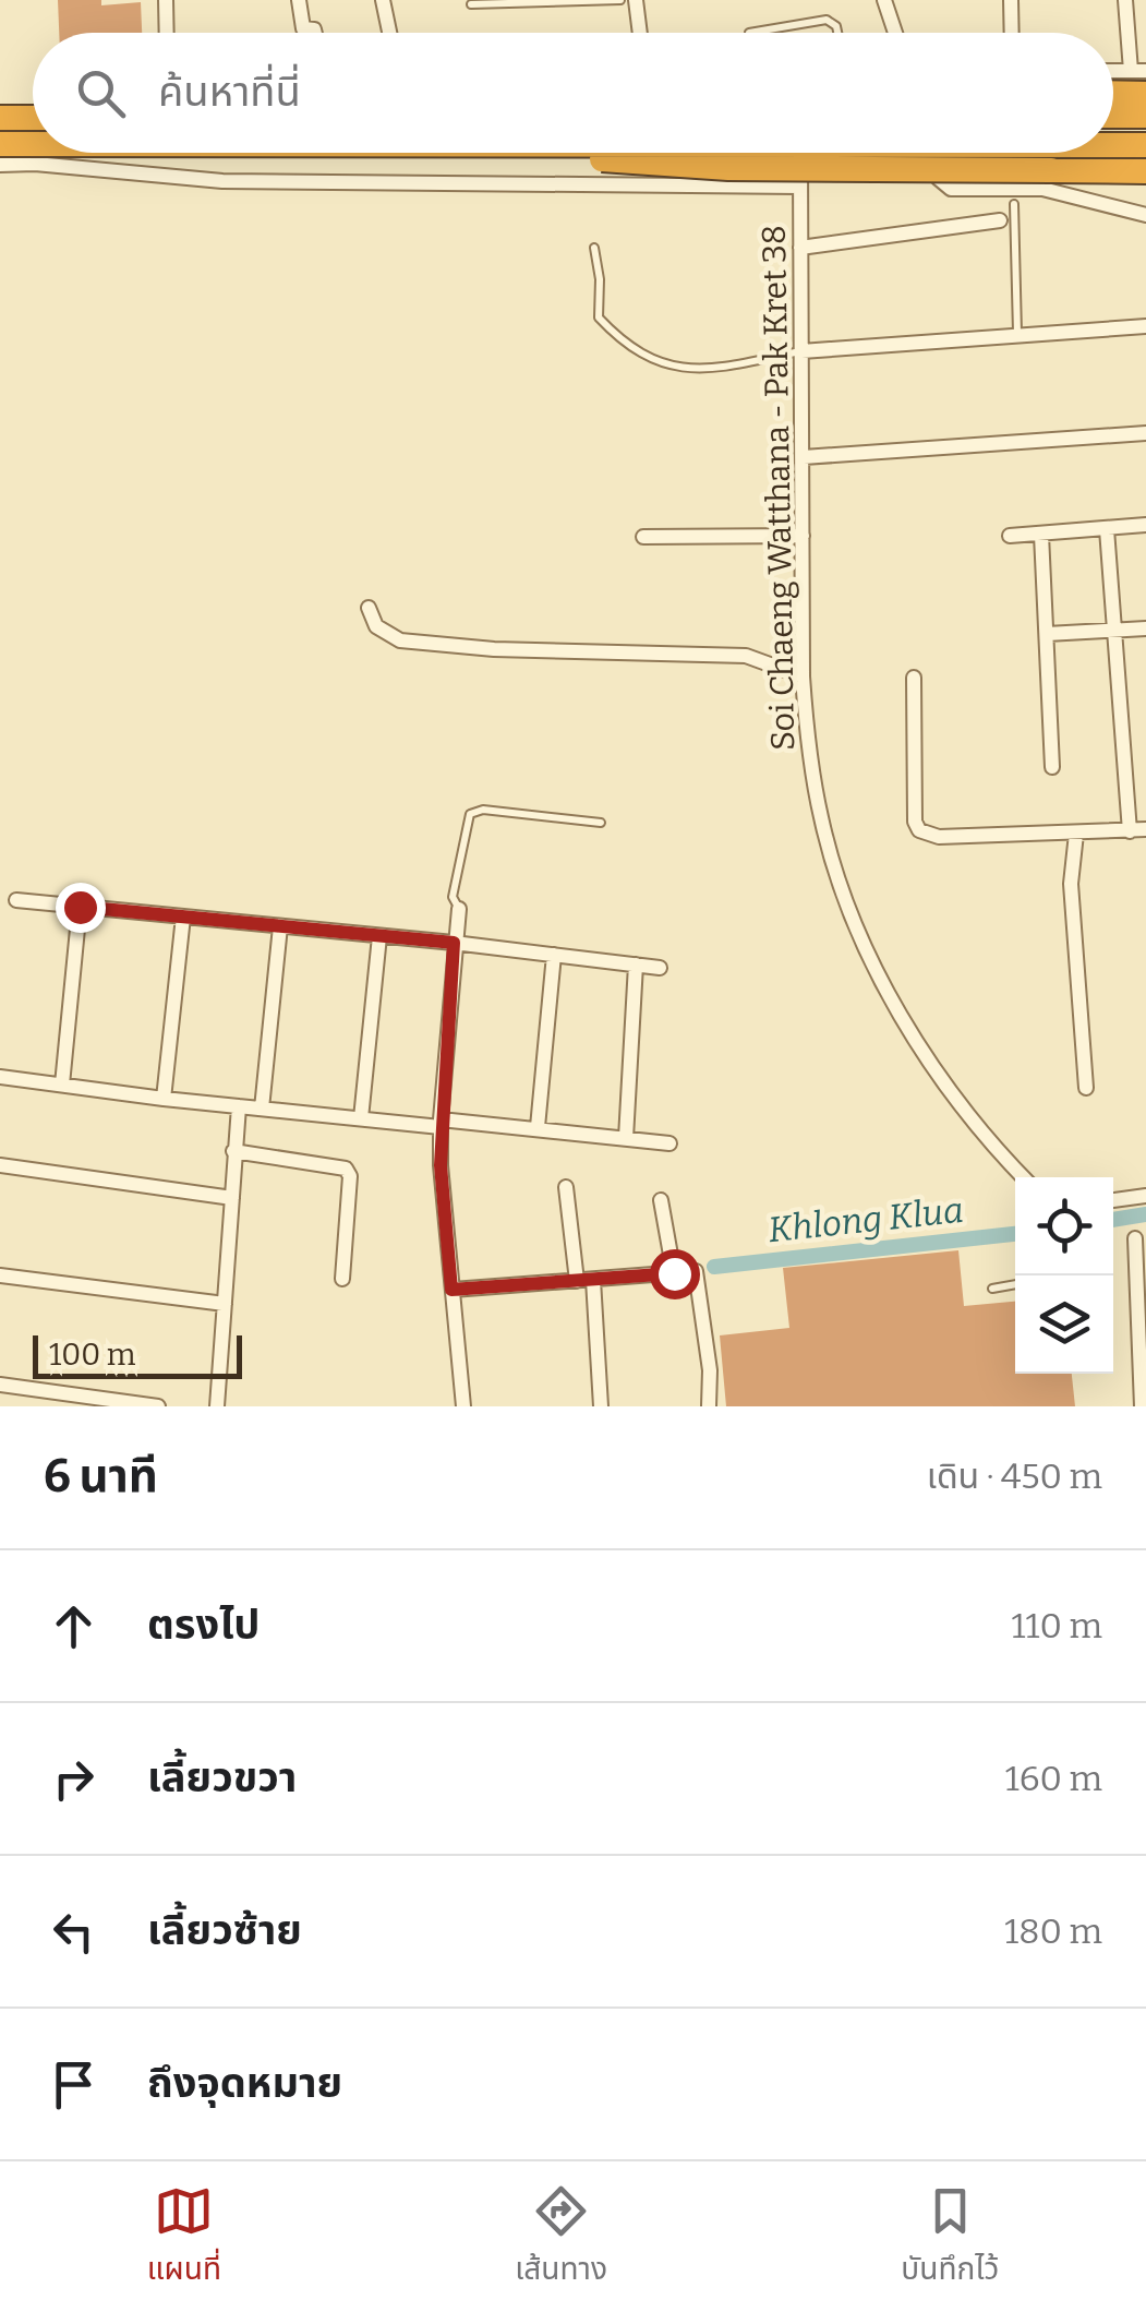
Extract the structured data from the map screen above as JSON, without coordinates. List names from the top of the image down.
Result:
{
  "streets": {
    "street": ["Soi Chaeng Watthana - Pak Kret 38"]
  },
  "water": ["Khlong Klua"],
  "scale_bar": "100 m",
  "page": {
    "search": "ค้นหาที่นี่",
    "scale": "100 m",
    "heading": ["6 นาที", "เดิน · 450 m"],
    "list": [
      ["ตรงไป", "110 m"],
      ["เลี้ยวขวา", "160 m"],
      ["เลี้ยวซ้าย", "180 m"],
      "ถึงจุดหมาย"
    ],
    "nav": ["แผนที่", "เส้นทาง", "บันทึกไว้"]
  }
}
